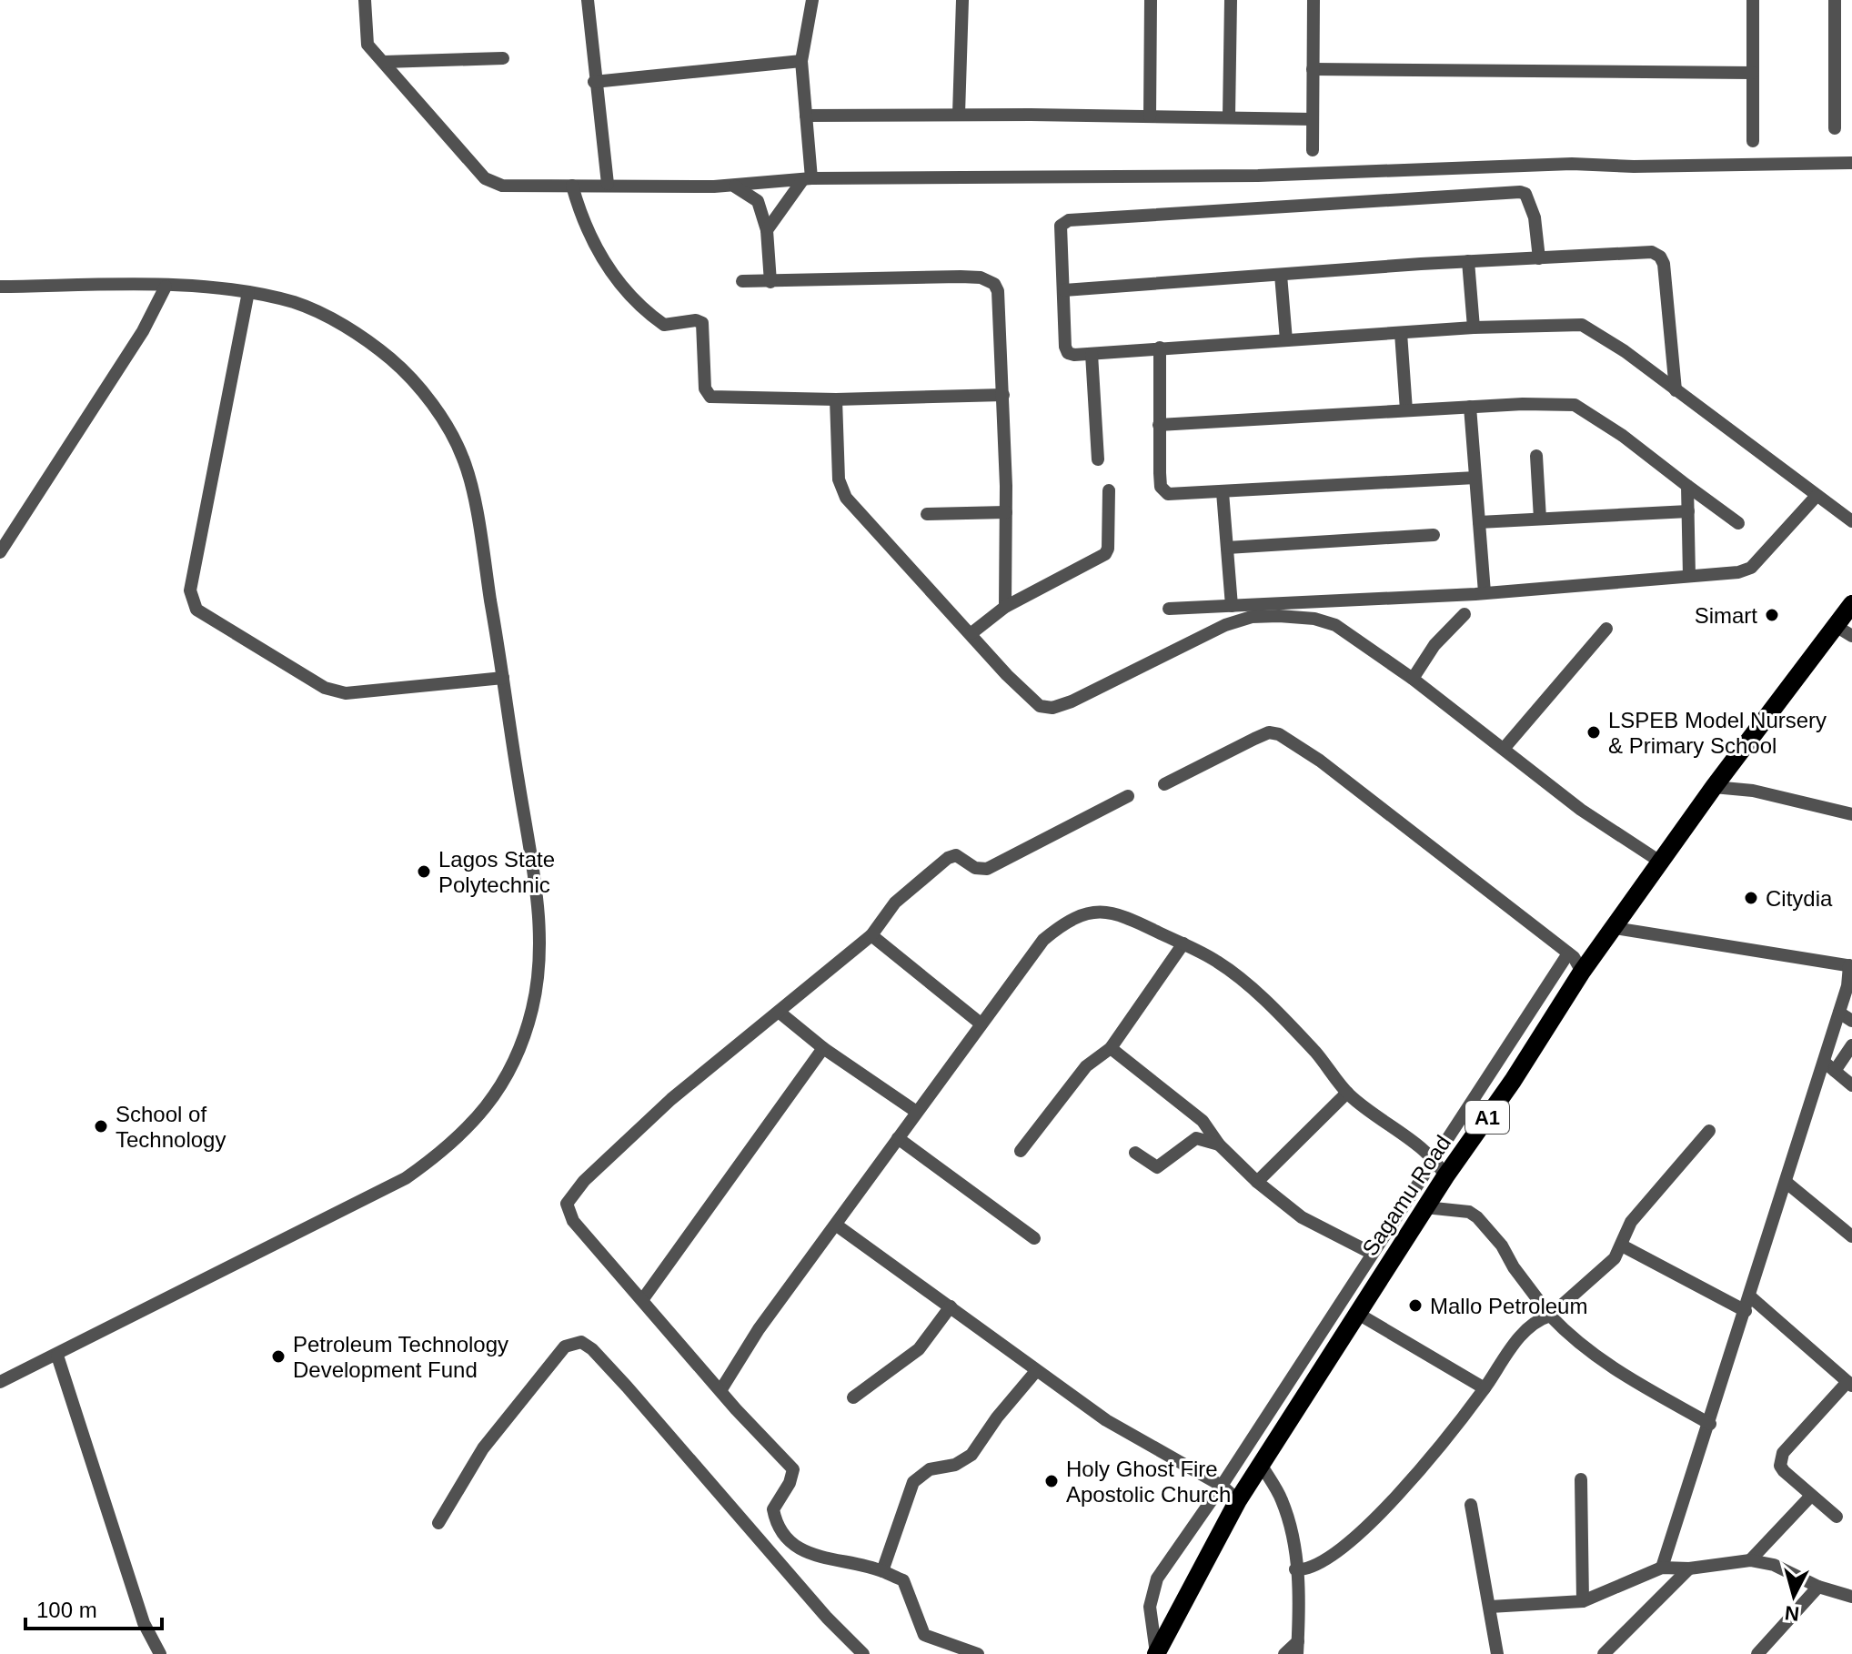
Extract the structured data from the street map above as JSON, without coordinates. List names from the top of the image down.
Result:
{
  "streets": {
    "highway": ["A1", "Sagamu Road"]
  },
  "places": [
    "Simart",
    "LSPEB Model Nursery & Primary School",
    "Lagos State Polytechnic",
    "Citydia",
    "School of Technology",
    "Mallo Petroleum",
    "Petroleum Technology Development Fund",
    "Holy Ghost Fire Apostolic Church"
  ],
  "scale_bar": "100 m",
  "north": "bottom"
}
